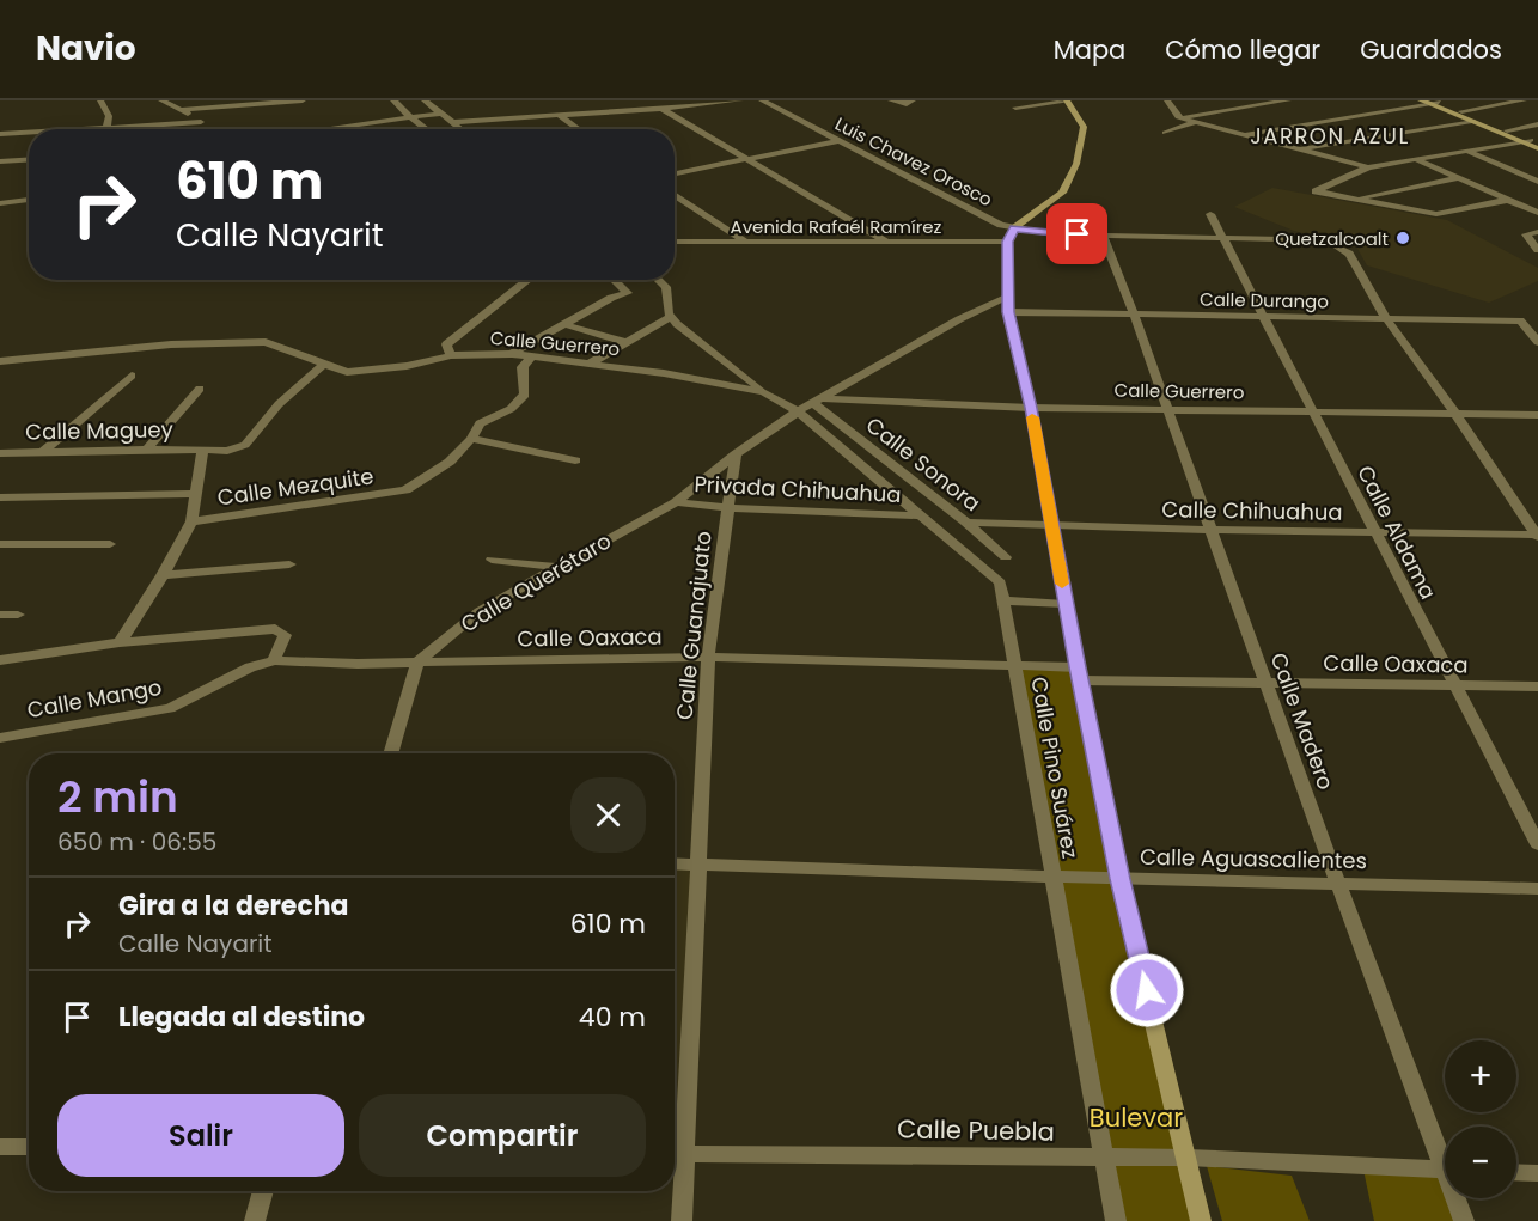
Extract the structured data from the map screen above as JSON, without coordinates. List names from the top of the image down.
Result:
{
  "streets": {
    "street": [
      "Luis Chavez Orosco",
      "Avenida Rafaél Ramírez",
      "Calle Durango",
      "Calle Guerrero",
      "Calle Maguey",
      "Calle Sonora",
      "Calle Mezquite",
      "Privada Chihuahua",
      "Calle Chihuahua",
      "Calle Aldama",
      "Calle Querétaro",
      "Calle Guanajuato",
      "Calle Oaxaca",
      "Calle Mango",
      "Calle Madero",
      "Calle Pino Suárez",
      "Calle Aguascalientes",
      "Calle Puebla"
    ]
  },
  "crossings": [
    ["Luis Chavez Orosco", "Avenida Rafaél Ramírez"],
    ["Calle Durango", "Calle Aldama"],
    ["Calle Durango", "Calle Madero"],
    ["Calle Guerrero", "Calle Sonora"],
    ["Calle Guerrero", "Calle Aldama"],
    ["Calle Guerrero", "Calle Madero"],
    ["Calle Guerrero", "Calle Pino Suárez"],
    ["Calle Maguey", "Calle Mezquite"],
    ["Calle Sonora", "Calle Chihuahua"],
    ["Privada Chihuahua", "Calle Querétaro"],
    ["Privada Chihuahua", "Calle Guanajuato"],
    ["Privada Chihuahua", "Calle Pino Suárez"],
    ["Calle Chihuahua", "Calle Aldama"],
    ["Calle Chihuahua", "Calle Madero"],
    ["Calle Aldama", "Calle Oaxaca"],
    ["Calle Querétaro", "Calle Guanajuato"],
    ["Calle Querétaro", "Calle Oaxaca"],
    ["Calle Guanajuato", "Calle Oaxaca"],
    ["Calle Guanajuato", "Calle Aguascalientes"],
    ["Calle Guanajuato", "Calle Puebla"],
    ["Calle Oaxaca", "Calle Mango"],
    ["Calle Oaxaca", "Calle Madero"],
    ["Calle Oaxaca", "Calle Pino Suárez"],
    ["Calle Madero", "Calle Aguascalientes"],
    ["Calle Pino Suárez", "Calle Aguascalientes"],
    ["Calle Pino Suárez", "Calle Puebla"]
  ],
  "districts": ["JARRON AZUL"],
  "parks": ["Bulevar"],
  "places": ["Quetzalcoalt"],
  "page": {
    "header": "Navio",
    "nav": ["Mapa", "Cómo llegar", "Guardados"],
    "turn": ["610 m", "Calle Nayarit"],
    "heading": ["2 min", "650 m · 06:55"],
    "list": [
      {
        "name": "Gira a la derecha",
        "note": "Calle Nayarit",
        "value": "610 m"
      },
      {
        "name": "Llegada al destino",
        "value": "40 m"
      }
    ],
    "map_buttons": ["+", "−"],
    "buttons": ["Salir", "Compartir"]
  }
}
